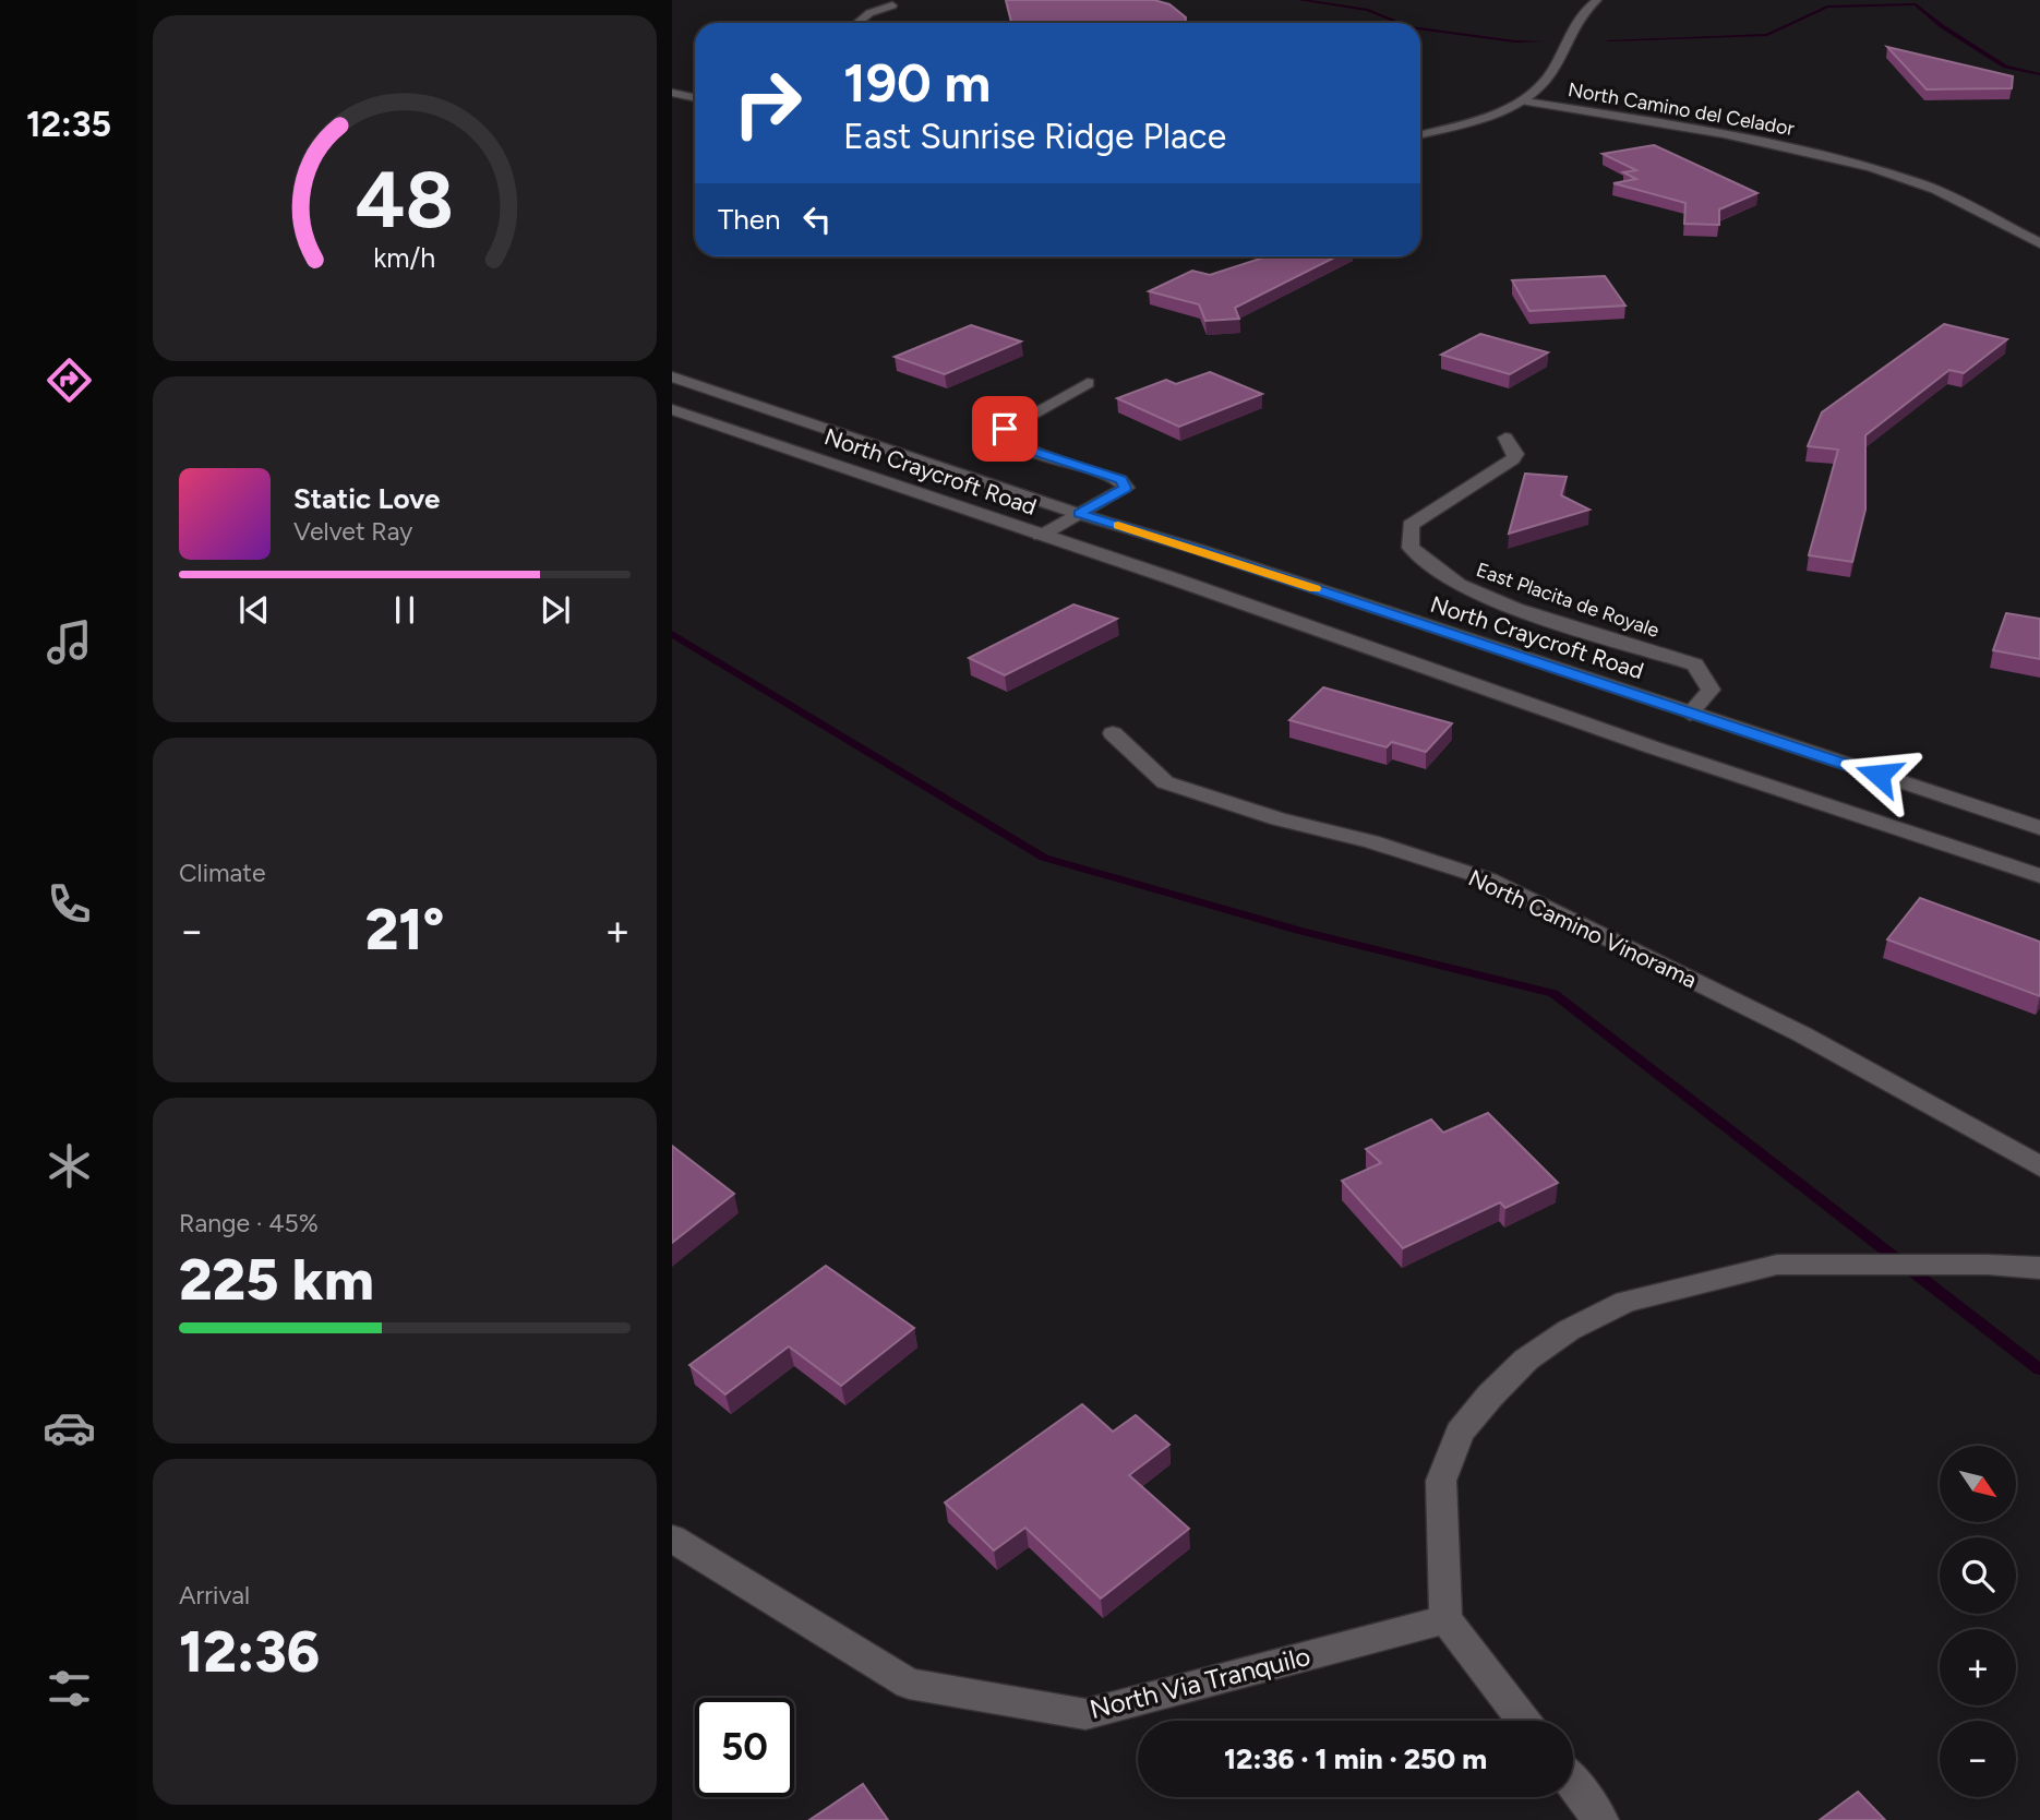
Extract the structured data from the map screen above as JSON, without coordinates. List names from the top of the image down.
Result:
{
  "streets": {
    "street": [
      "North Camino del Celador",
      "North Craycroft Road",
      "East Placita de Royale",
      "North Camino Vinorama",
      "North Via Tranquilo"
    ]
  },
  "crossings": [
    ["North Craycroft Road", "East Placita de Royale"]
  ],
  "north": "bottom right",
  "page": {
    "tabs": "12:35",
    "turn": ["190 m", "East Sunrise Ridge Place"],
    "then": "Then",
    "song": ["Static Love", "Velvet Ray"],
    "tile": [
      "Climate",
      ["Range · 45%", "225 km"],
      ["Arrival", "12:36"]
    ],
    "heat": ["−", "21°", "+"],
    "map_buttons": ["+", "−"],
    "limit": "50",
    "trip": "12:36 · 1 min · 250 m",
    "gauge": ["48", "km/h"]
  }
}
